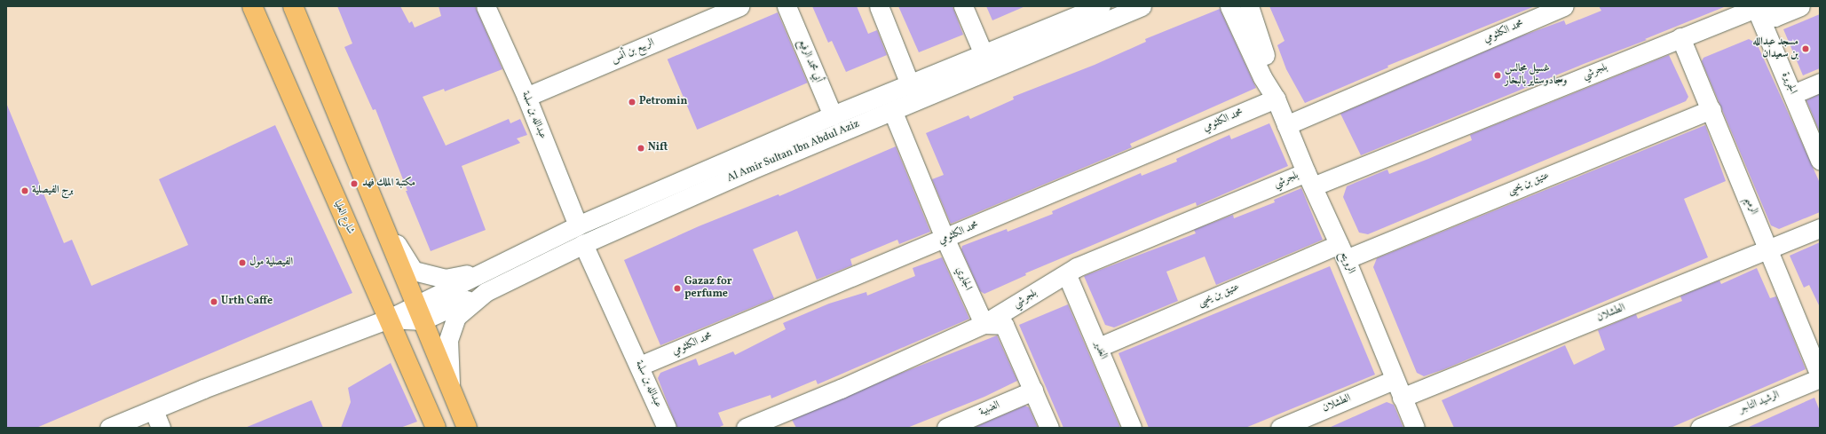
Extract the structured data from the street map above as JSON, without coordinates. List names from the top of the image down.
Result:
{
  "streets": {
    "main road": ["شارع العليا"],
    "street": [
      "محمد الكلثومي",
      "الربيع بن أنس",
      "أبي محمد الرفيع",
      "بلجرشي",
      "الجريرة",
      "عبدالله بن سلمة",
      "Al Amir Sultan Ibn Abdul Aziz",
      "عتيق بن يحيى",
      "الرميم",
      "الرويتع",
      "الجابري",
      "الطشلان",
      "الغدير",
      "الرشيد التاجر",
      "الضبية"
    ]
  },
  "crossings": [
    ["محمد الكلثومي", "عبدالله بن سلمة"],
    ["محمد الكلثومي", "الرويتع"],
    ["محمد الكلثومي", "الجابري"],
    ["الربيع بن أنس", "عبدالله بن سلمة"],
    ["أبي محمد الرفيع", "Al Amir Sultan Ibn Abdul Aziz"],
    ["بلجرشي", "الجريرة"],
    ["بلجرشي", "الرميم"],
    ["بلجرشي", "الرويتع"],
    ["بلجرشي", "الجابري"],
    ["بلجرشي", "الغدير"],
    ["عبدالله بن سلمة", "Al Amir Sultan Ibn Abdul Aziz"],
    ["Al Amir Sultan Ibn Abdul Aziz", "شارع العليا"],
    ["Al Amir Sultan Ibn Abdul Aziz", "الجابري"],
    ["عتيق بن يحيى", "الرميم"],
    ["عتيق بن يحيى", "الرويتع"],
    ["عتيق بن يحيى", "الغدير"],
    ["الرميم", "الطشلان"],
    ["الرويتع", "الطشلان"]
  ],
  "places": [
    "مسجد عبدالله بن سعيدان",
    "غسيل مجالس وسجادوستاير بالبخار",
    "Petromin",
    "Nift",
    "مكتبة الملك فهد",
    "برج الفيصلية",
    "الفيصلية مول",
    "Gazaz for perfume",
    "Urth Caffe"
  ]
}
